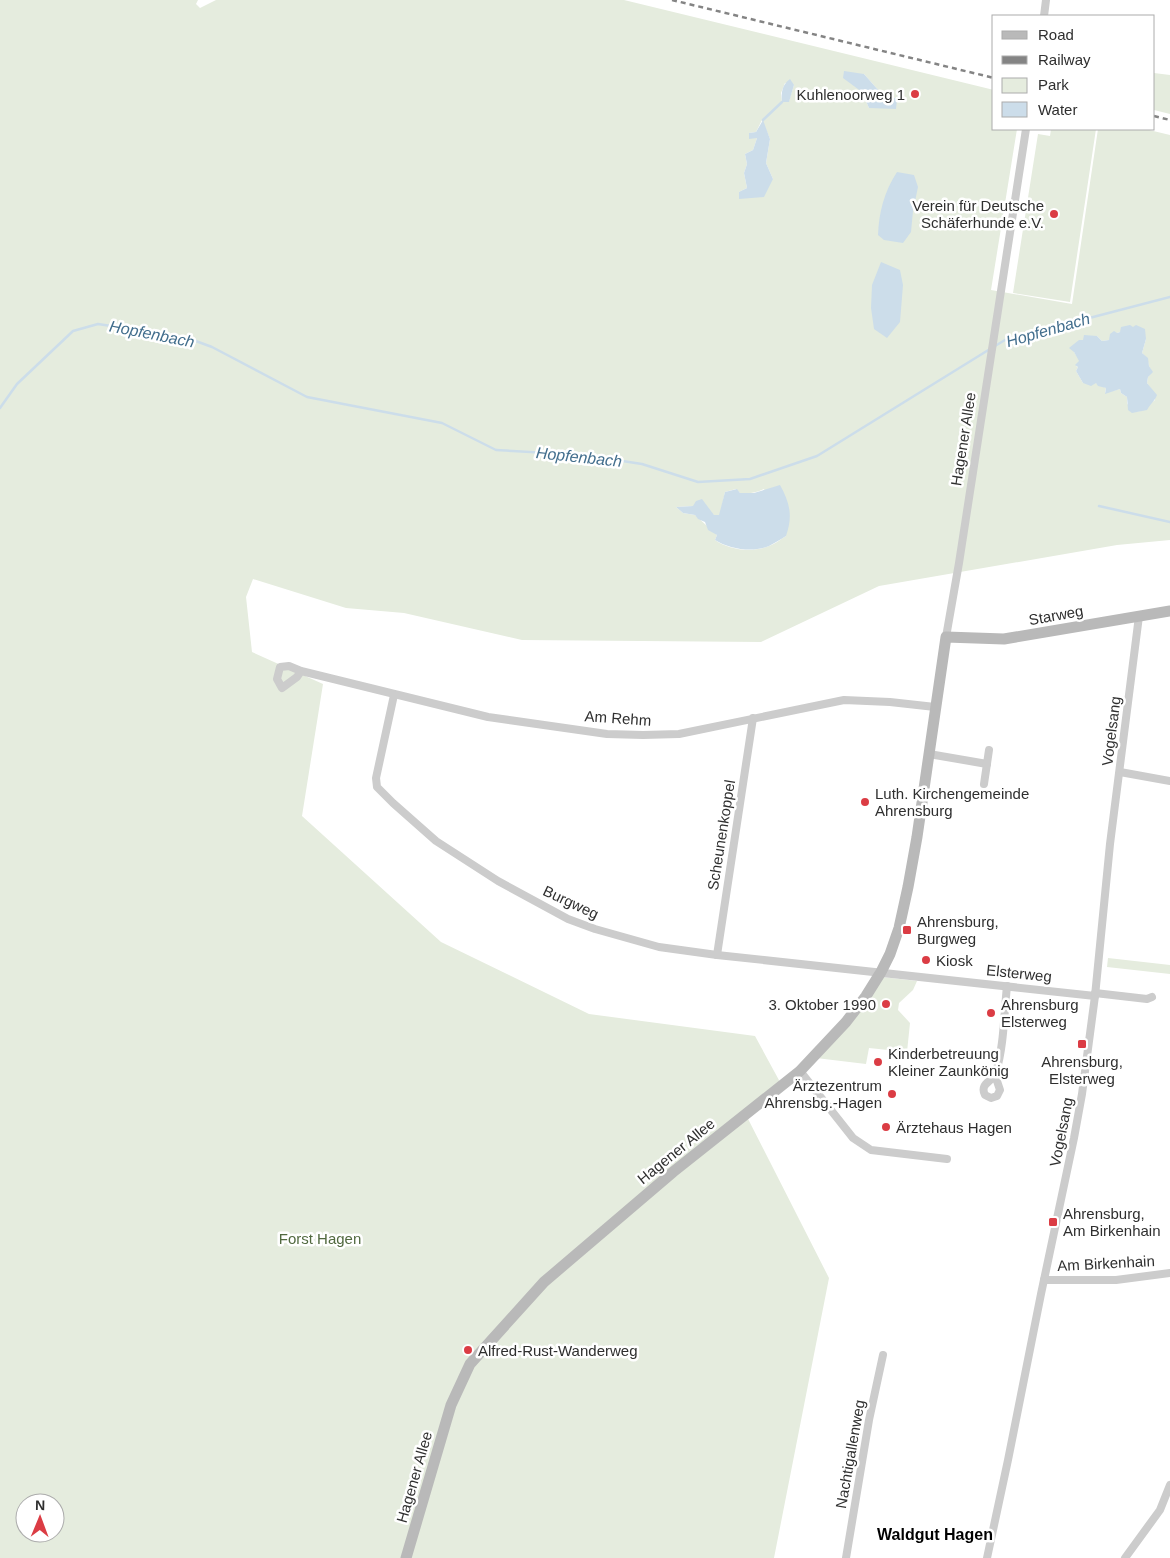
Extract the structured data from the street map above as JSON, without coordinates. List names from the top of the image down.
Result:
{
  "streets": {
    "street": [
      "Hagener Allee",
      "Starweg",
      "Am Rehm",
      "Vogelsang",
      "Scheunenkoppel",
      "Burgweg",
      "Elsterweg",
      "Am Birkenhain",
      "Nachtigallenweg"
    ]
  },
  "crossings": [
    ["Hagener Allee", "Starweg"],
    ["Hagener Allee", "Am Rehm"],
    ["Hagener Allee", "Burgweg"],
    ["Hagener Allee", "Elsterweg"],
    ["Starweg", "Vogelsang"],
    ["Am Rehm", "Scheunenkoppel"],
    ["Am Rehm", "Burgweg"],
    ["Vogelsang", "Elsterweg"],
    ["Vogelsang", "Am Birkenhain"],
    ["Scheunenkoppel", "Burgweg"],
    ["Burgweg", "Elsterweg"]
  ],
  "districts": ["Waldgut Hagen"],
  "water": ["Hopfenbach"],
  "parks": ["Forst Hagen"],
  "places": {
    "other": [
      "Kuhlenoorweg 1",
      "Verein für Deutsche Schäferhunde e.V.",
      "Luth. Kirchengemeinde Ahrensburg",
      "Kiosk",
      "3. Oktober 1990",
      "Ahrensburg Elsterweg",
      "Kinderbetreuung Kleiner Zaunkönig",
      "Ärztezentrum Ahrensbg.-Hagen",
      "Ärztehaus Hagen",
      "Alfred-Rust-Wanderweg"
    ],
    "transit": ["Ahrensburg, Burgweg", "Ahrensburg, Elsterweg", "Ahrensburg, Am Birkenhain"]
  },
  "legend": [
    "Road",
    "Railway",
    "Park",
    "Water"
  ],
  "north": "top"
}
